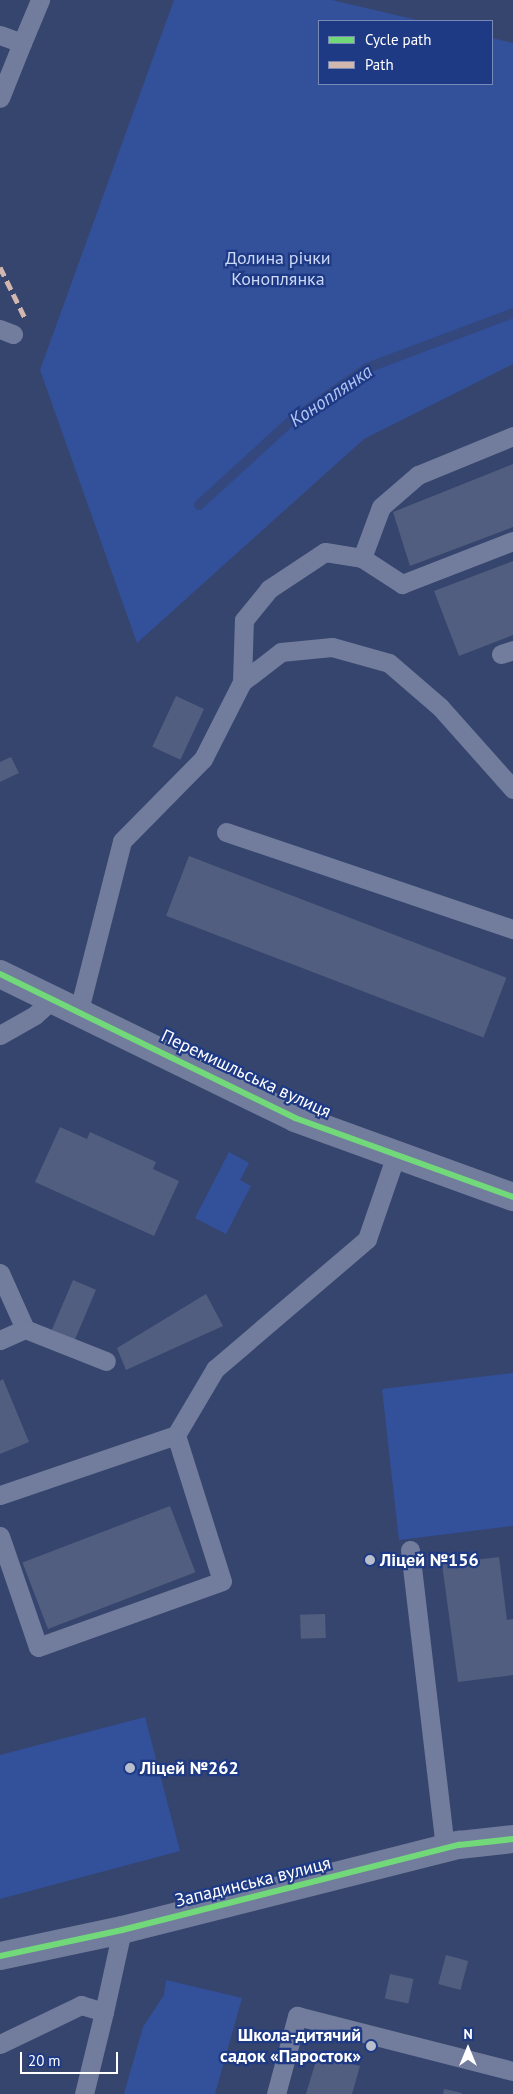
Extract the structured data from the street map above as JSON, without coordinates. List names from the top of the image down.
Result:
{
  "streets": {
    "street": ["Перемишльська вулиця", "Западинська вулиця"]
  },
  "water": ["Коноплянка"],
  "parks": ["Долина річки Коноплянка"],
  "places": ["Ліцей №156", "Ліцей №262", "Школа-дитячий садок «Паросток»"],
  "legend": ["Cycle path", "Path"],
  "scale_bar": "20 m",
  "north": "top"
}
